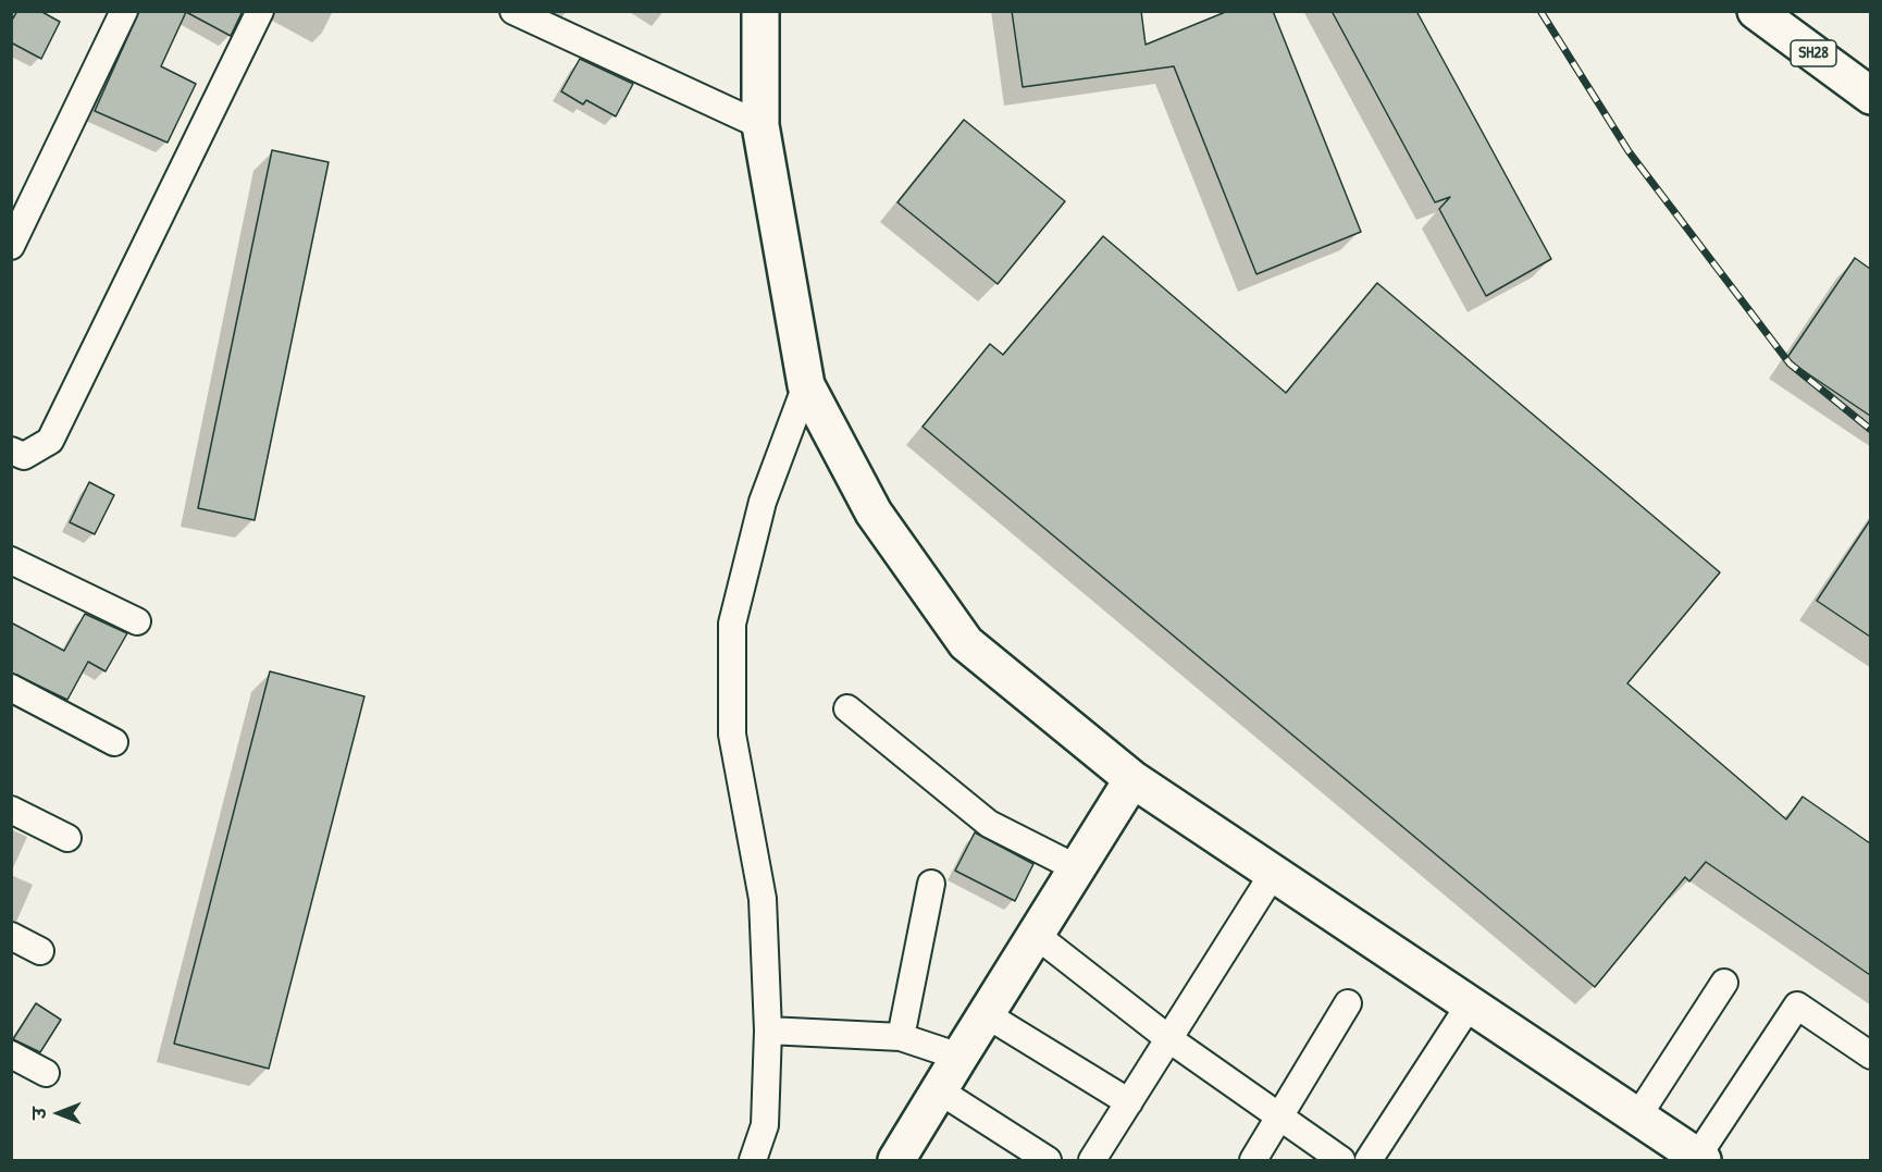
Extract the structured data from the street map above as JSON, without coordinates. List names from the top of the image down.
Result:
{
  "streets": {
    "street": ["SH28"]
  },
  "north": "left"
}
